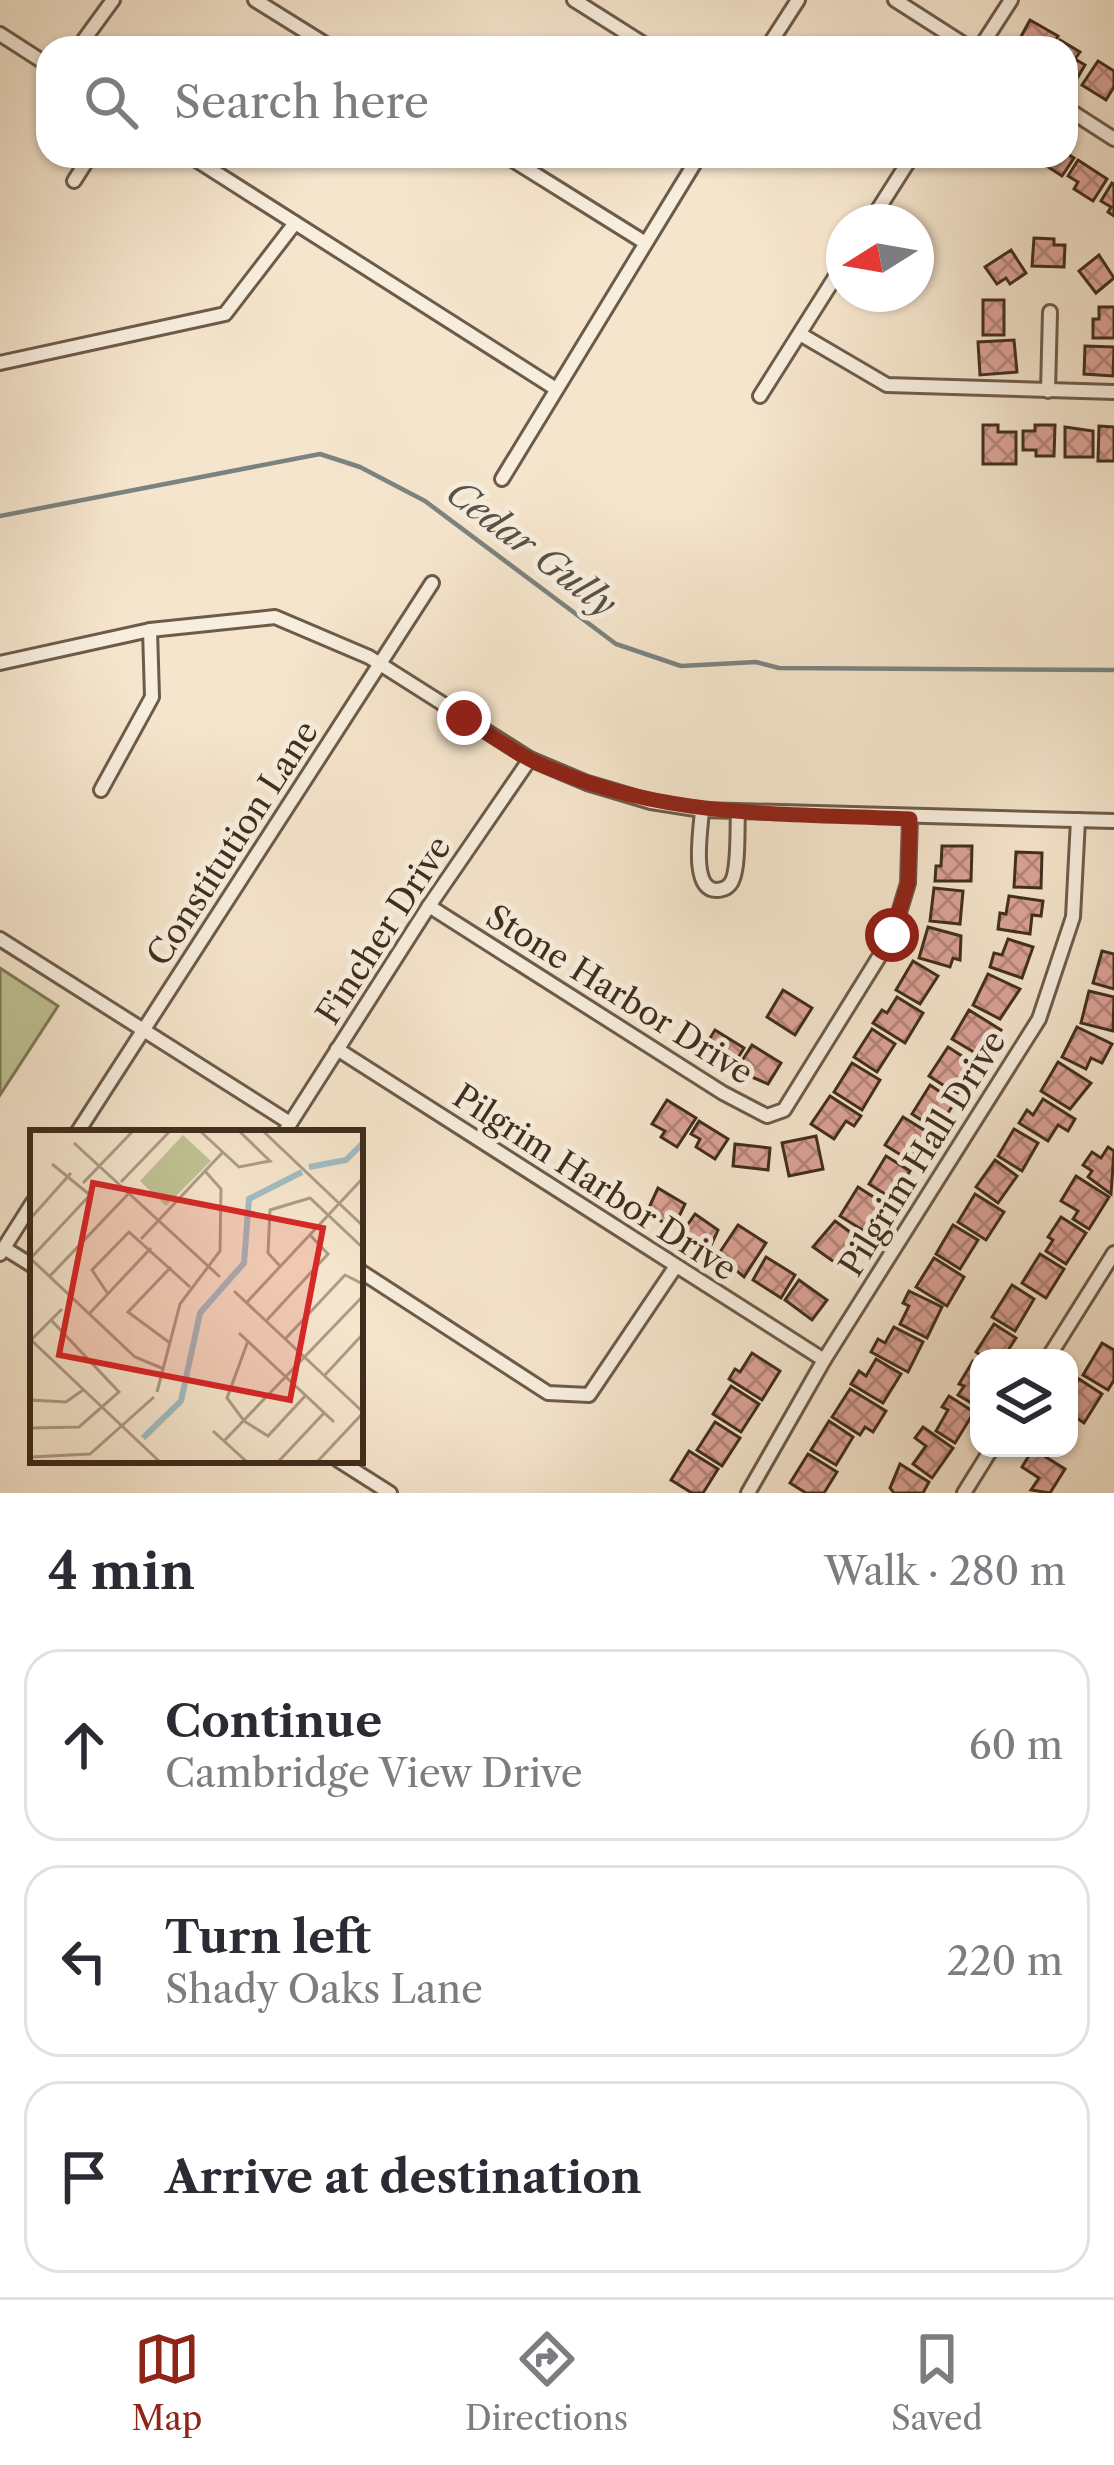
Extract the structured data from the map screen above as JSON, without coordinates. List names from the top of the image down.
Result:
{
  "streets": {
    "street": [
      "Constitution Lane",
      "Fincher Drive",
      "Stone Harbor Drive",
      "Pilgrim Hall Drive",
      "Pilgrim Harbor Drive"
    ]
  },
  "crossings": [
    ["Fincher Drive", "Stone Harbor Drive"],
    ["Fincher Drive", "Pilgrim Harbor Drive"],
    ["Pilgrim Hall Drive", "Pilgrim Harbor Drive"]
  ],
  "water": ["Cedar Gully"],
  "north": "left",
  "page": {
    "search": "Search here",
    "heading": ["4 min", "Walk · 280 m"],
    "list": [
      ["Continue", "Cambridge View Drive", "60 m"],
      ["Turn left", "Shady Oaks Lane", "220 m"],
      "Arrive at destination"
    ],
    "nav": ["Map", "Directions", "Saved"]
  }
}
